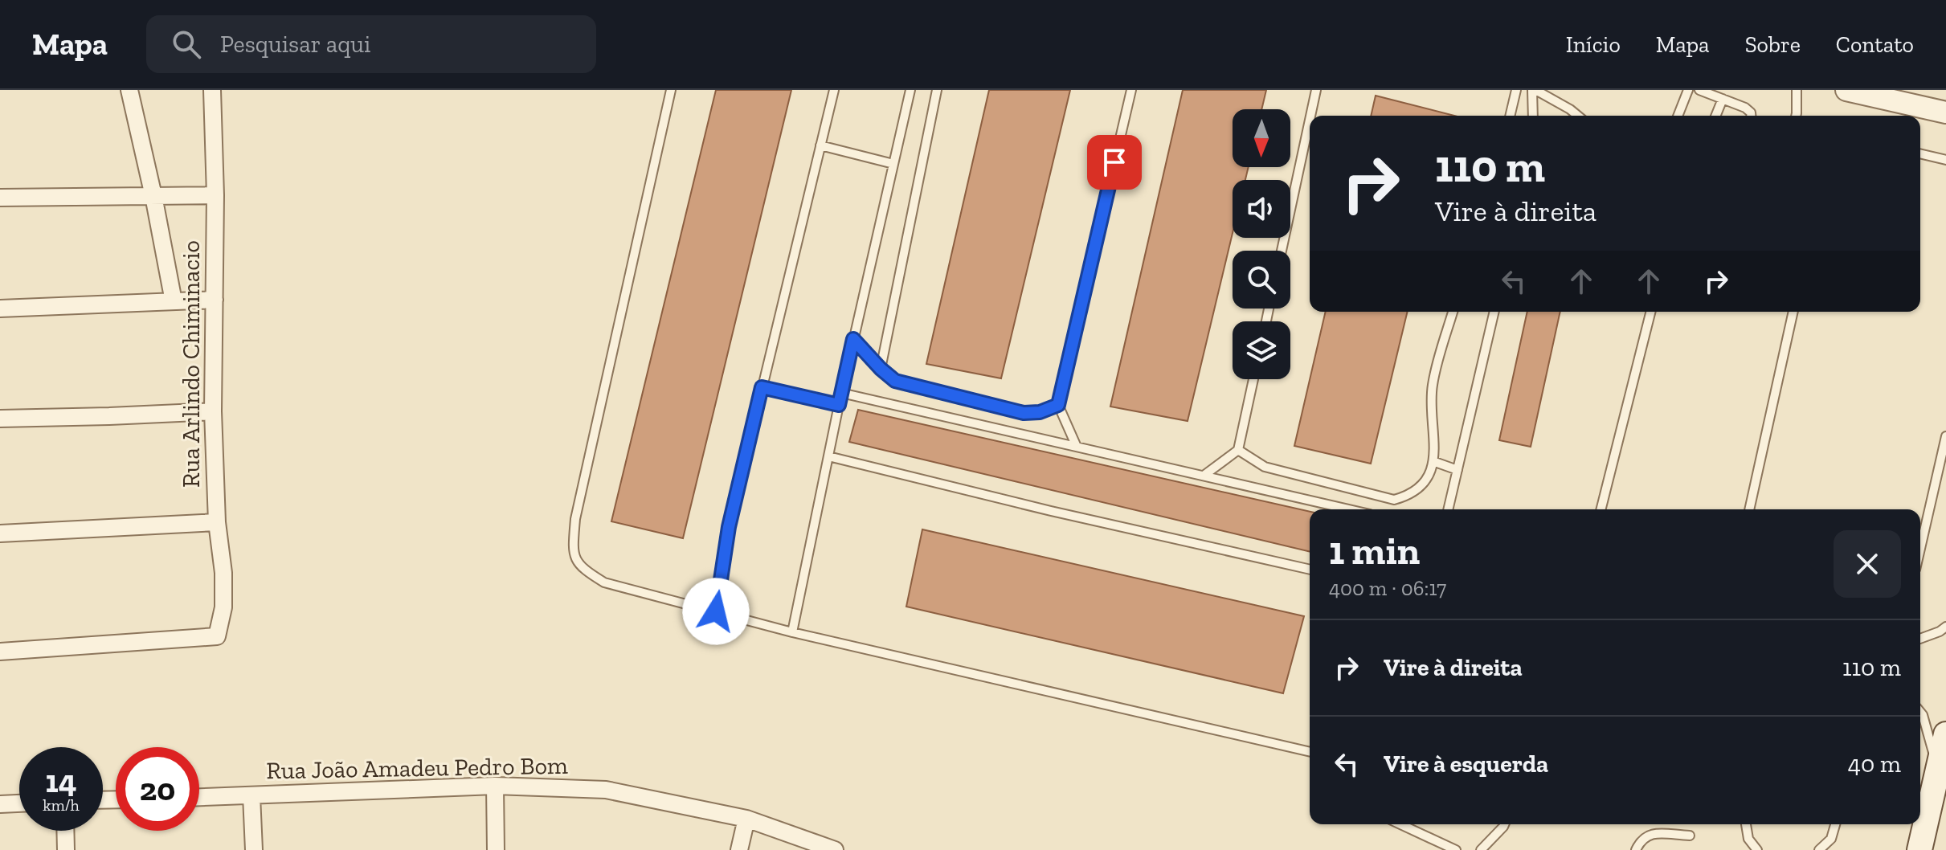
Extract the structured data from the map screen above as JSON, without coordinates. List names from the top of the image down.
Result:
{
  "streets": {
    "street": ["Rua Arlindo Chiminacio", "Rua João Amadeu Pedro Bom"]
  },
  "north": "bottom",
  "page": {
    "header": "Mapa",
    "search": "Pesquisar aqui",
    "nav": [
      "Início",
      "Mapa",
      "Sobre",
      "Contato"
    ],
    "turn": ["110 m", "Vire à direita"],
    "heading": ["1 min", "400 m · 06:17"],
    "list": [
      {
        "name": "Vire à direita",
        "value": "110 m"
      },
      {
        "name": "Vire à esquerda",
        "value": "40 m"
      }
    ],
    "speed": "14 km/h",
    "limit": "20"
  }
}
